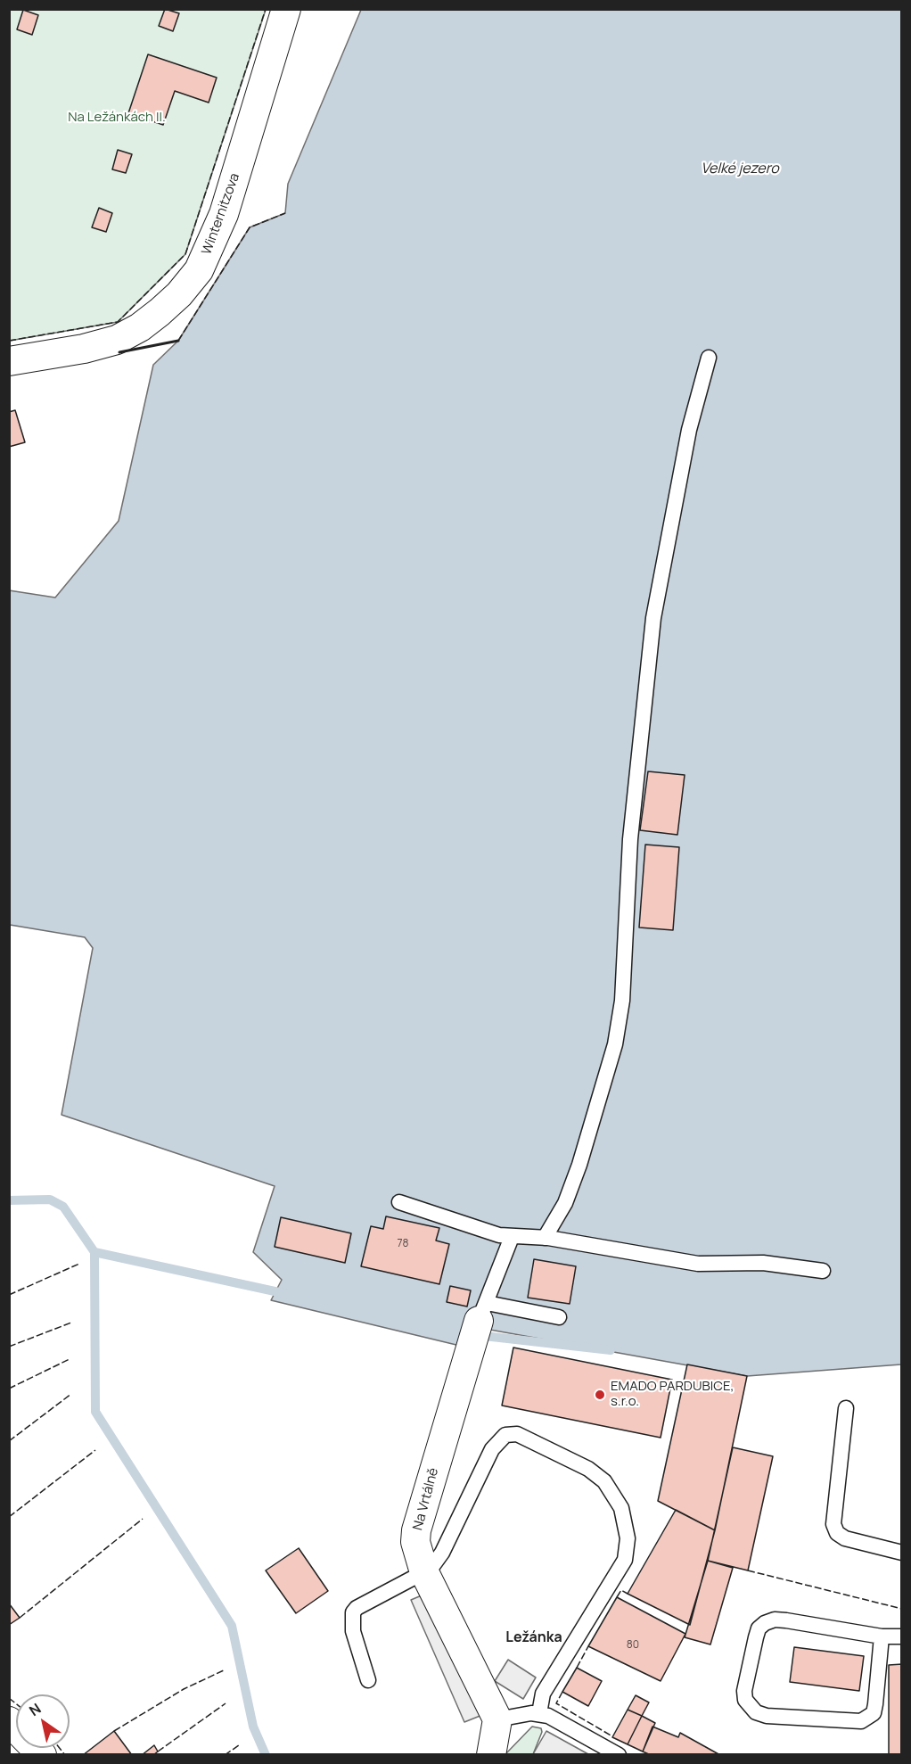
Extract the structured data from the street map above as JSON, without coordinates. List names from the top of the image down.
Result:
{
  "streets": {
    "street": ["Winternitzova", "Na Vrtálně"]
  },
  "districts": ["Ležánka"],
  "water": ["Velké jezero"],
  "parks": ["Na Ležánkách II."],
  "places": ["EMADO PARDUBICE, s.r.o."],
  "house_numbers": ["78", "80"],
  "north": "top left"
}
